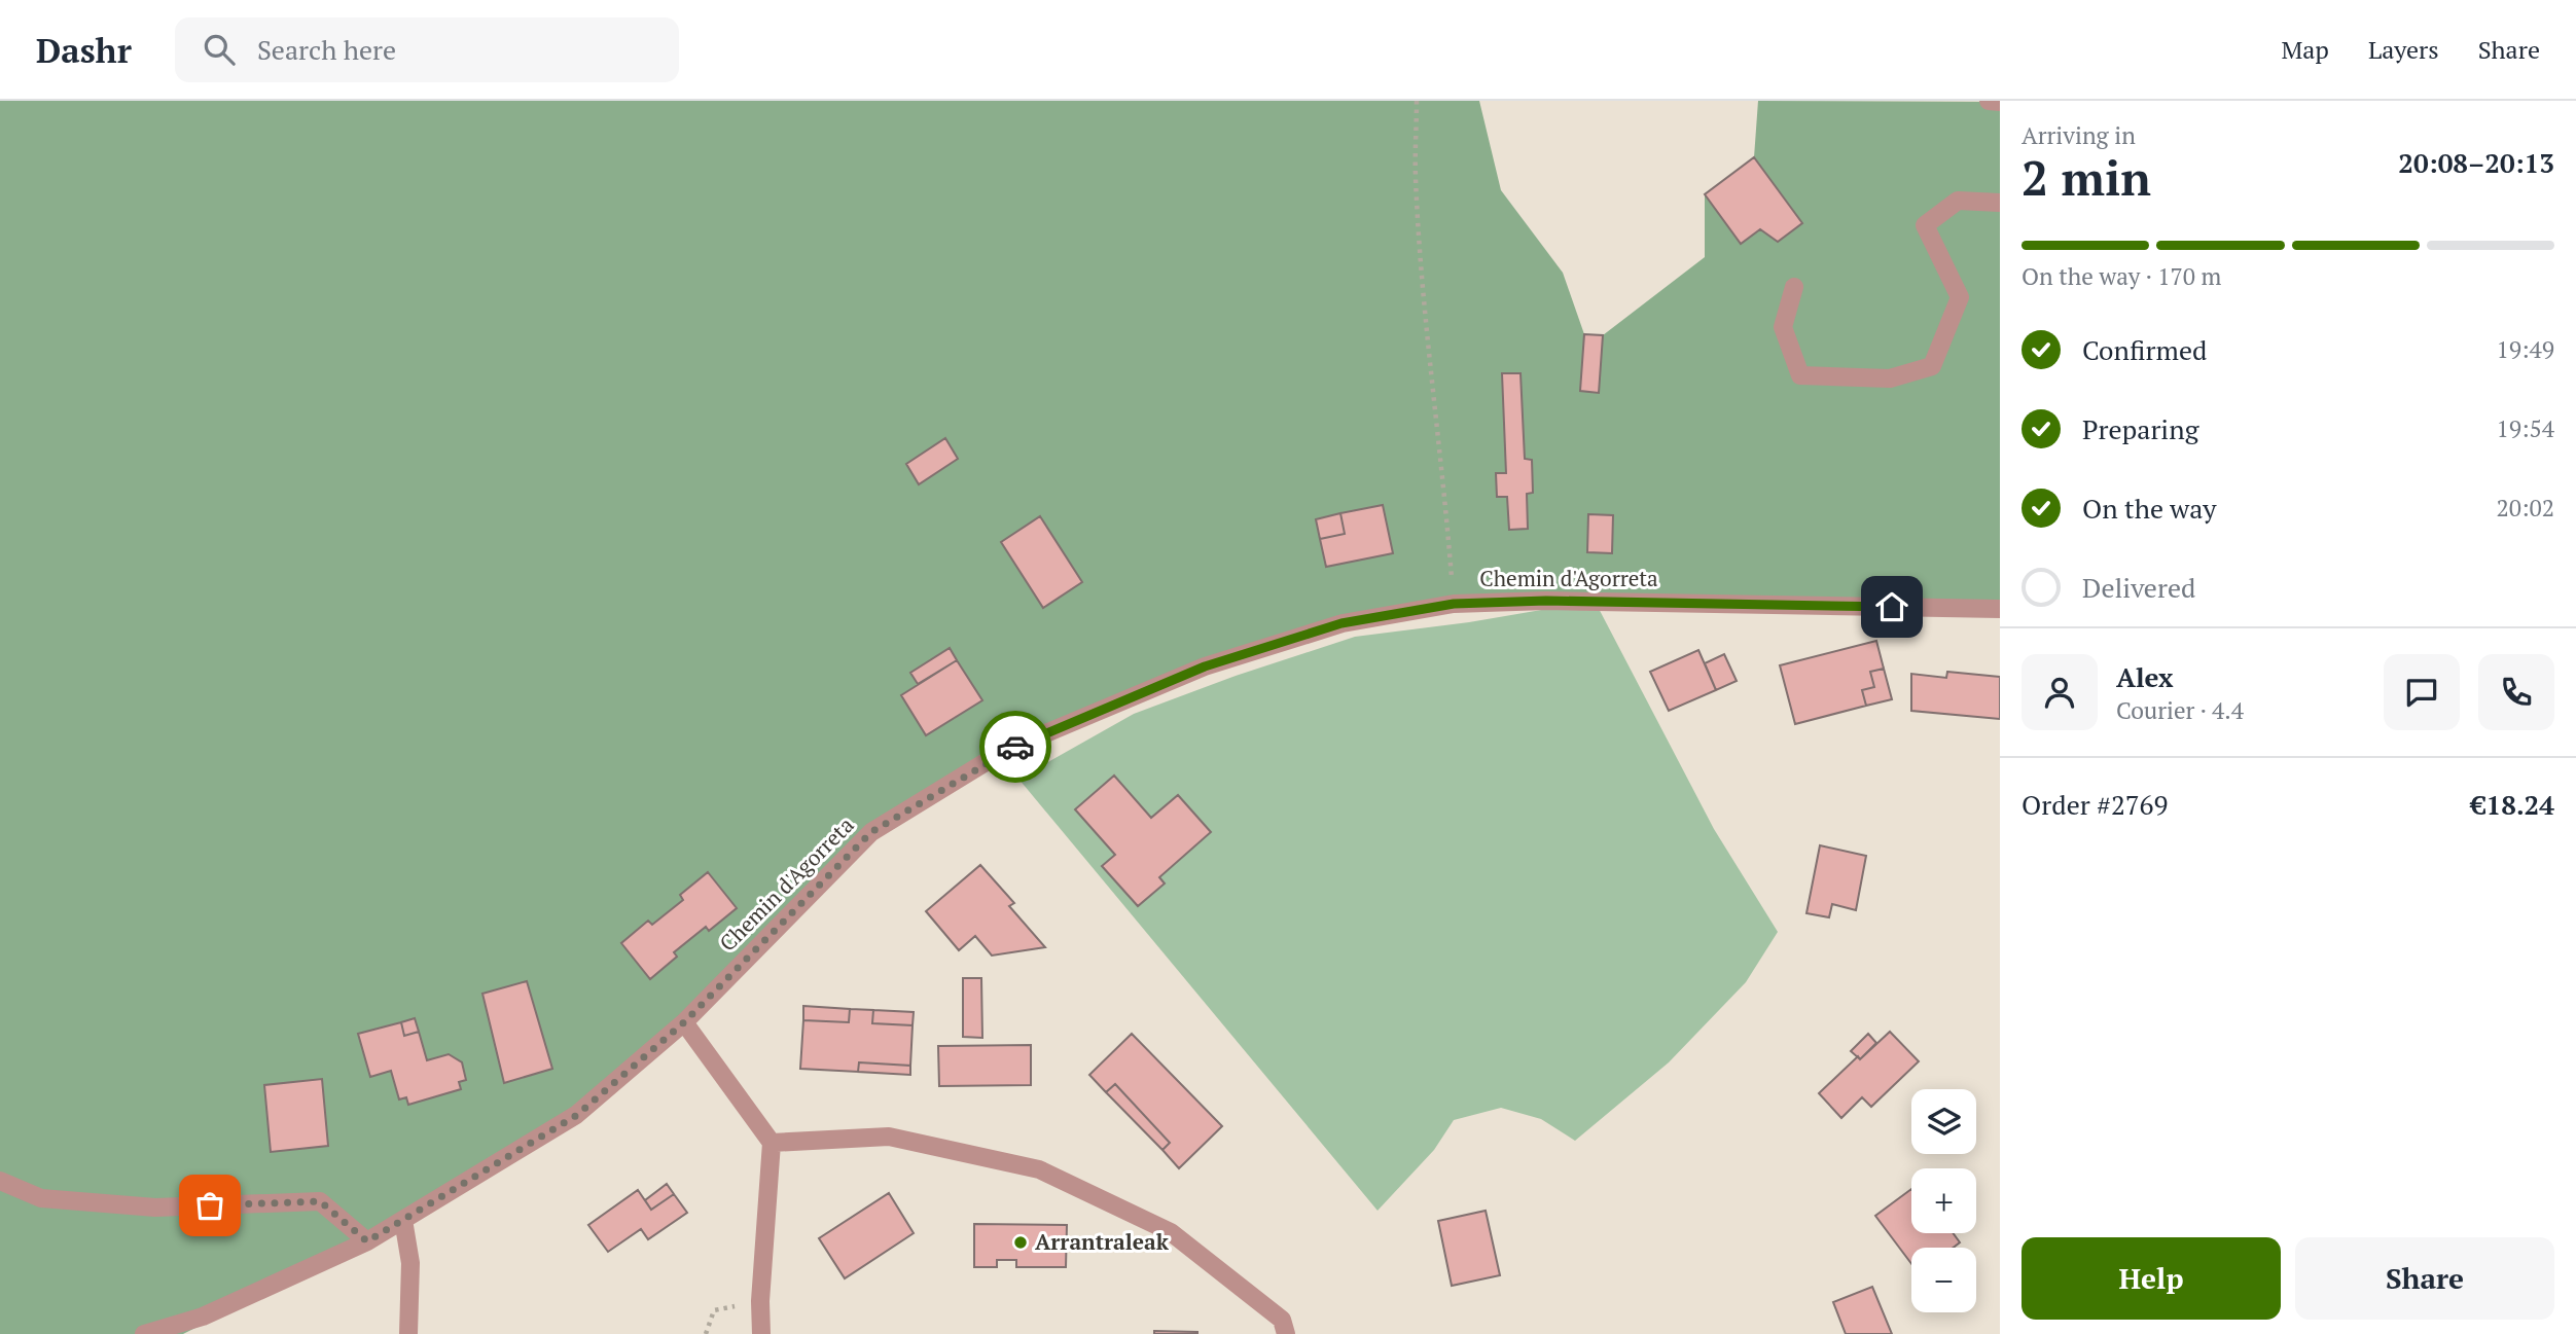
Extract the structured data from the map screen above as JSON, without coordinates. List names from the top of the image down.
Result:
{
  "streets": {
    "street": ["Chemin d'Agorreta"]
  },
  "places": ["Arrantraleak"],
  "page": {
    "header": "Dashr",
    "search": "Search here",
    "nav": ["Map", "Layers", "Share"],
    "heading": ["2 min", "Arriving in", "20:08–20:13"],
    "panel": [
      "Alex",
      "Courier · 4.4",
      "Order #2769",
      "€18.24"
    ],
    "bar": "On the way · 170 m",
    "list": [
      ["Confirmed", "19:49"],
      ["Preparing", "19:54"],
      ["On the way", "20:02"],
      "Delivered"
    ],
    "map_buttons": ["+", "−"],
    "buttons": ["Help", "Share"]
  }
}
